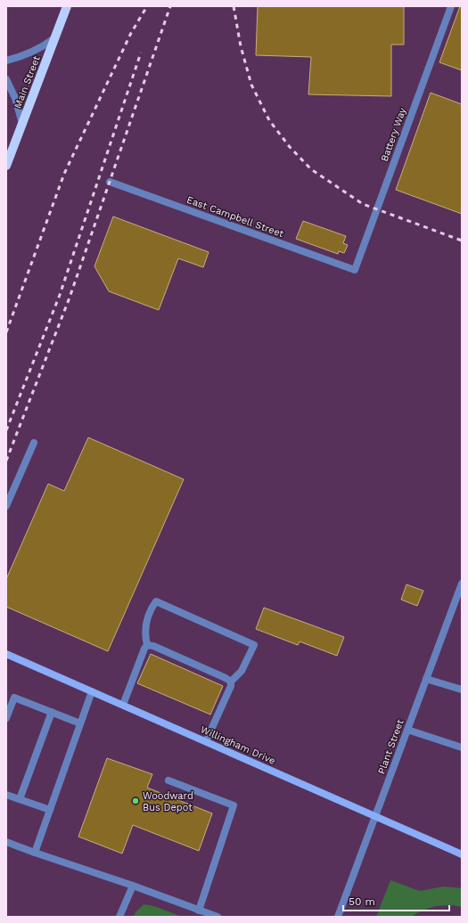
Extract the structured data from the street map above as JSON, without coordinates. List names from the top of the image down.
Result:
{
  "streets": {
    "main road": ["Main Street"],
    "street": [
      "Battery Way",
      "East Campbell Street",
      "Willingham Drive",
      "Plant Street"
    ]
  },
  "crossings": [
    ["Battery Way", "East Campbell Street"],
    ["Willingham Drive", "Plant Street"]
  ],
  "places": ["Woodward Bus Depot"],
  "scale_bar": "50 m"
}
